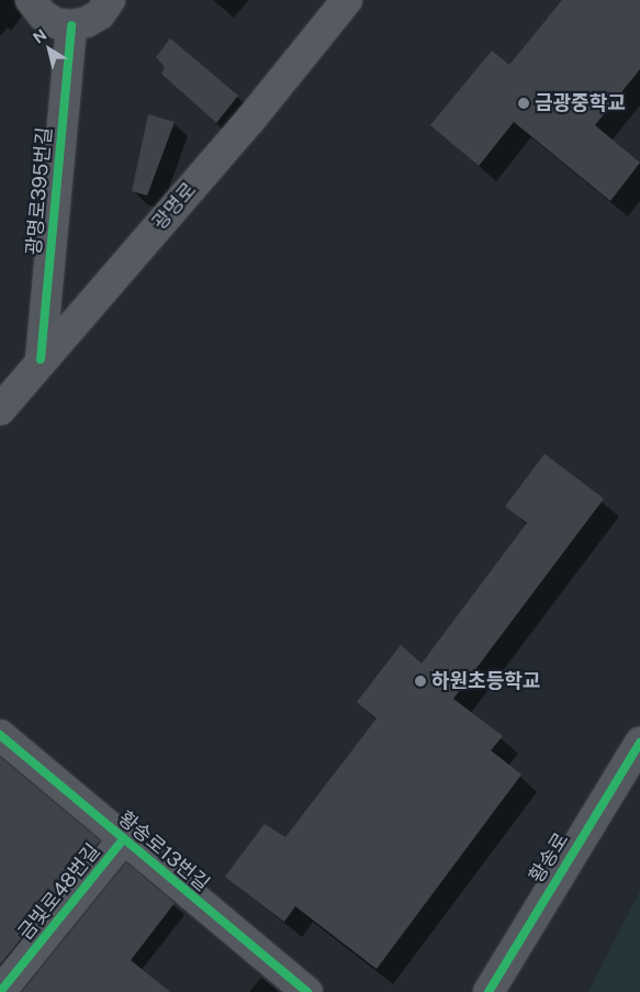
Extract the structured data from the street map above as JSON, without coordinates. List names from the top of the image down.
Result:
{
  "streets": {
    "main road": ["광명로"],
    "street": [
      "광명로395번길",
      "황송로13번길",
      "황송로",
      "금빛로48번길"
    ]
  },
  "crossings": [
    ["광명로395번길", "광명로"],
    ["황송로13번길", "금빛로48번길"]
  ],
  "places": ["금광중학교", "하원초등학교"],
  "north": "top left"
}
